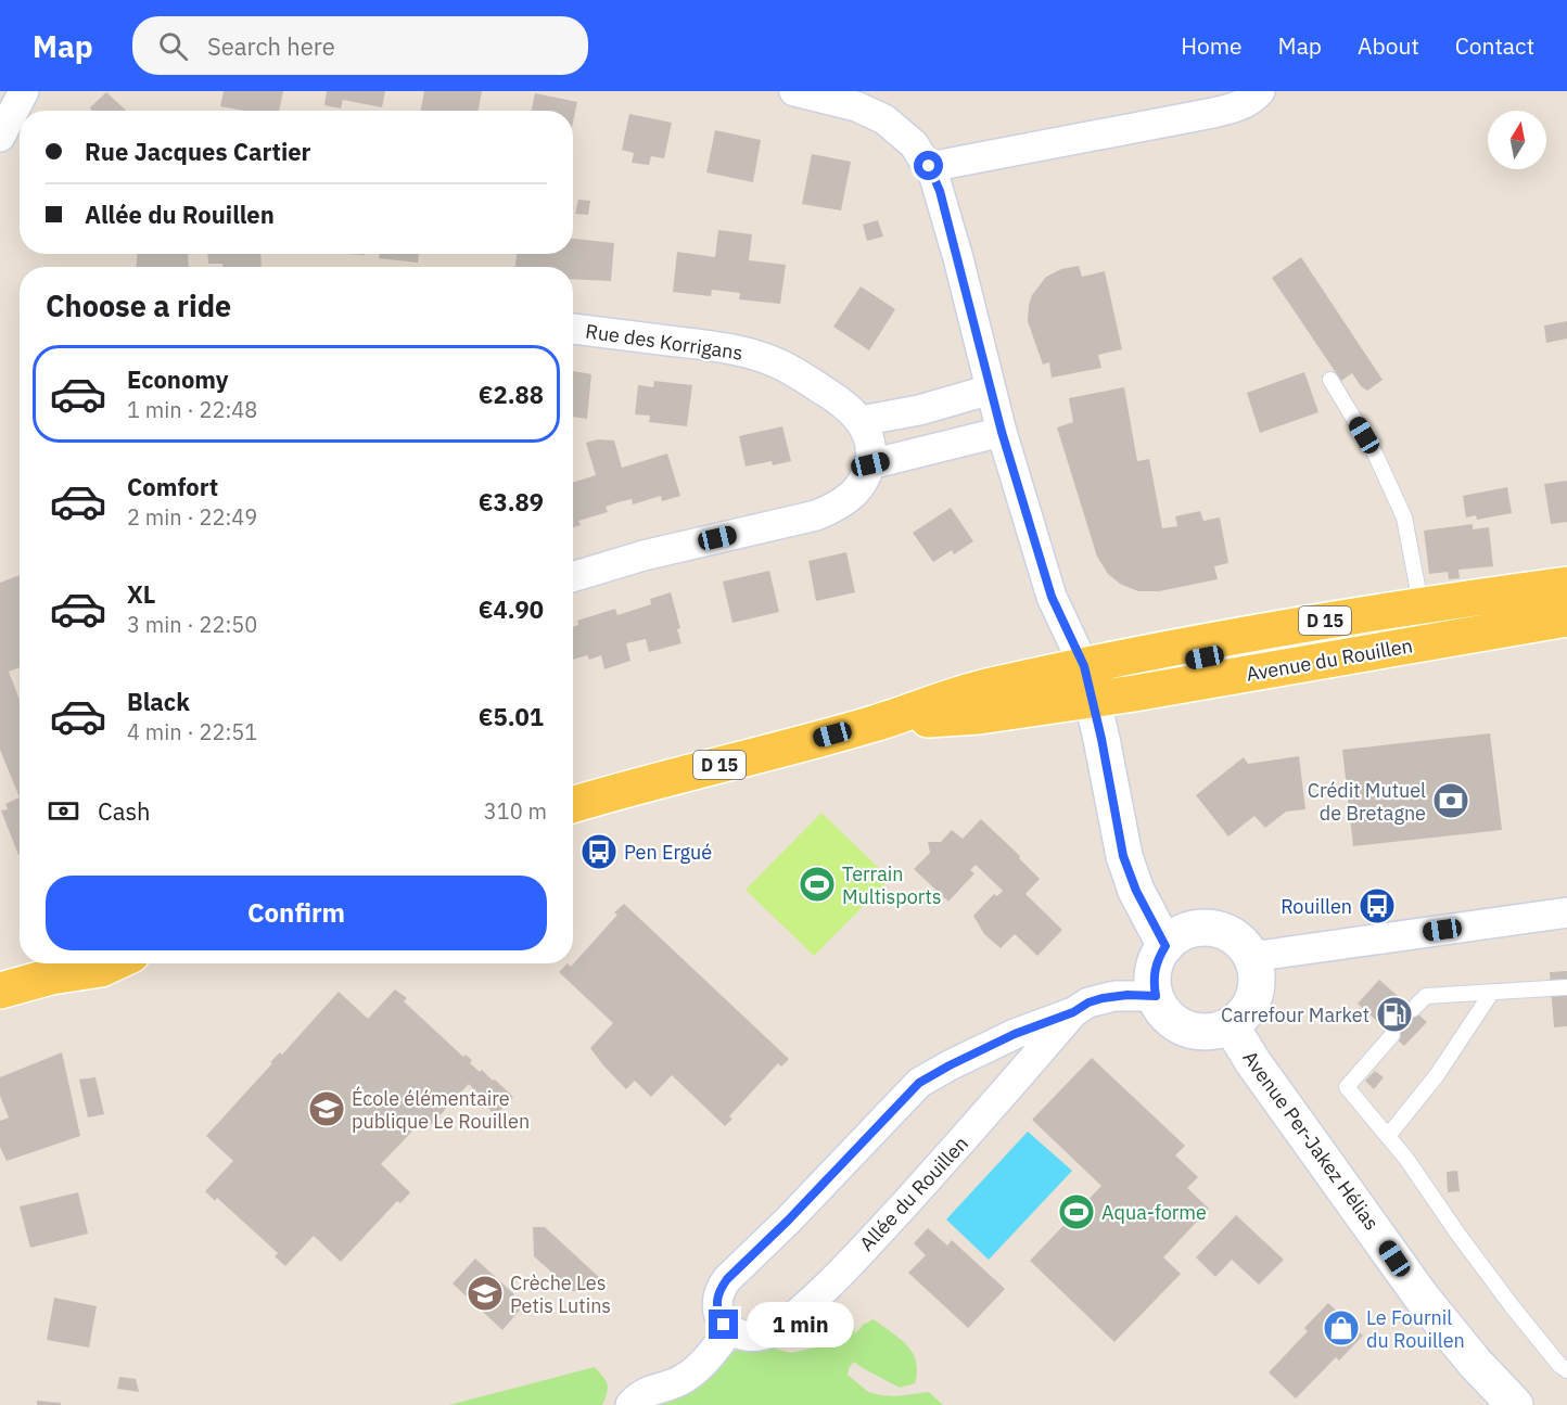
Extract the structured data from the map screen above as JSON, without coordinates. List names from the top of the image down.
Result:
{
  "streets": {
    "main road": ["D 15", "Avenue du Rouillen"],
    "street": ["Rue des Korrigans", "Avenue Per-Jakez Hélias", "Allée du Rouillen"]
  },
  "crossings": [
    ["Avenue Per-Jakez Hélias", "Allée du Rouillen"]
  ],
  "places": {
    "bank": ["Crédit Mutuel de Bretagne"],
    "bus stop": ["Pen Ergué", "Rouillen"],
    "sports": ["Terrain Multisports", "Aqua-forme"],
    "fuel station": ["Carrefour Market"],
    "school or university": ["École élémentaire publique Le Rouillen", "Crèche Les Petis Lutins"],
    "shop": ["Le Fournil du Rouillen"]
  },
  "north": "top",
  "page": {
    "header": "Map",
    "search": "Search here",
    "nav": [
      "Home",
      "Map",
      "About",
      "Contact"
    ],
    "banner": ["Rue Jacques Cartier", "Allée du Rouillen"],
    "heading": "Choose a ride",
    "list": [
      {
        "name": "Economy",
        "note": "1 min · 22:48",
        "value": "€2.88"
      },
      {
        "name": "Comfort",
        "note": "2 min · 22:49",
        "value": "€3.89"
      },
      {
        "name": "XL",
        "note": "3 min · 22:50",
        "value": "€4.90"
      },
      {
        "name": "Black",
        "note": "4 min · 22:51",
        "value": "€5.01"
      }
    ],
    "pay": ["Cash", "310 m"],
    "buttons": "Confirm",
    "bubble": "1 min"
  }
}
